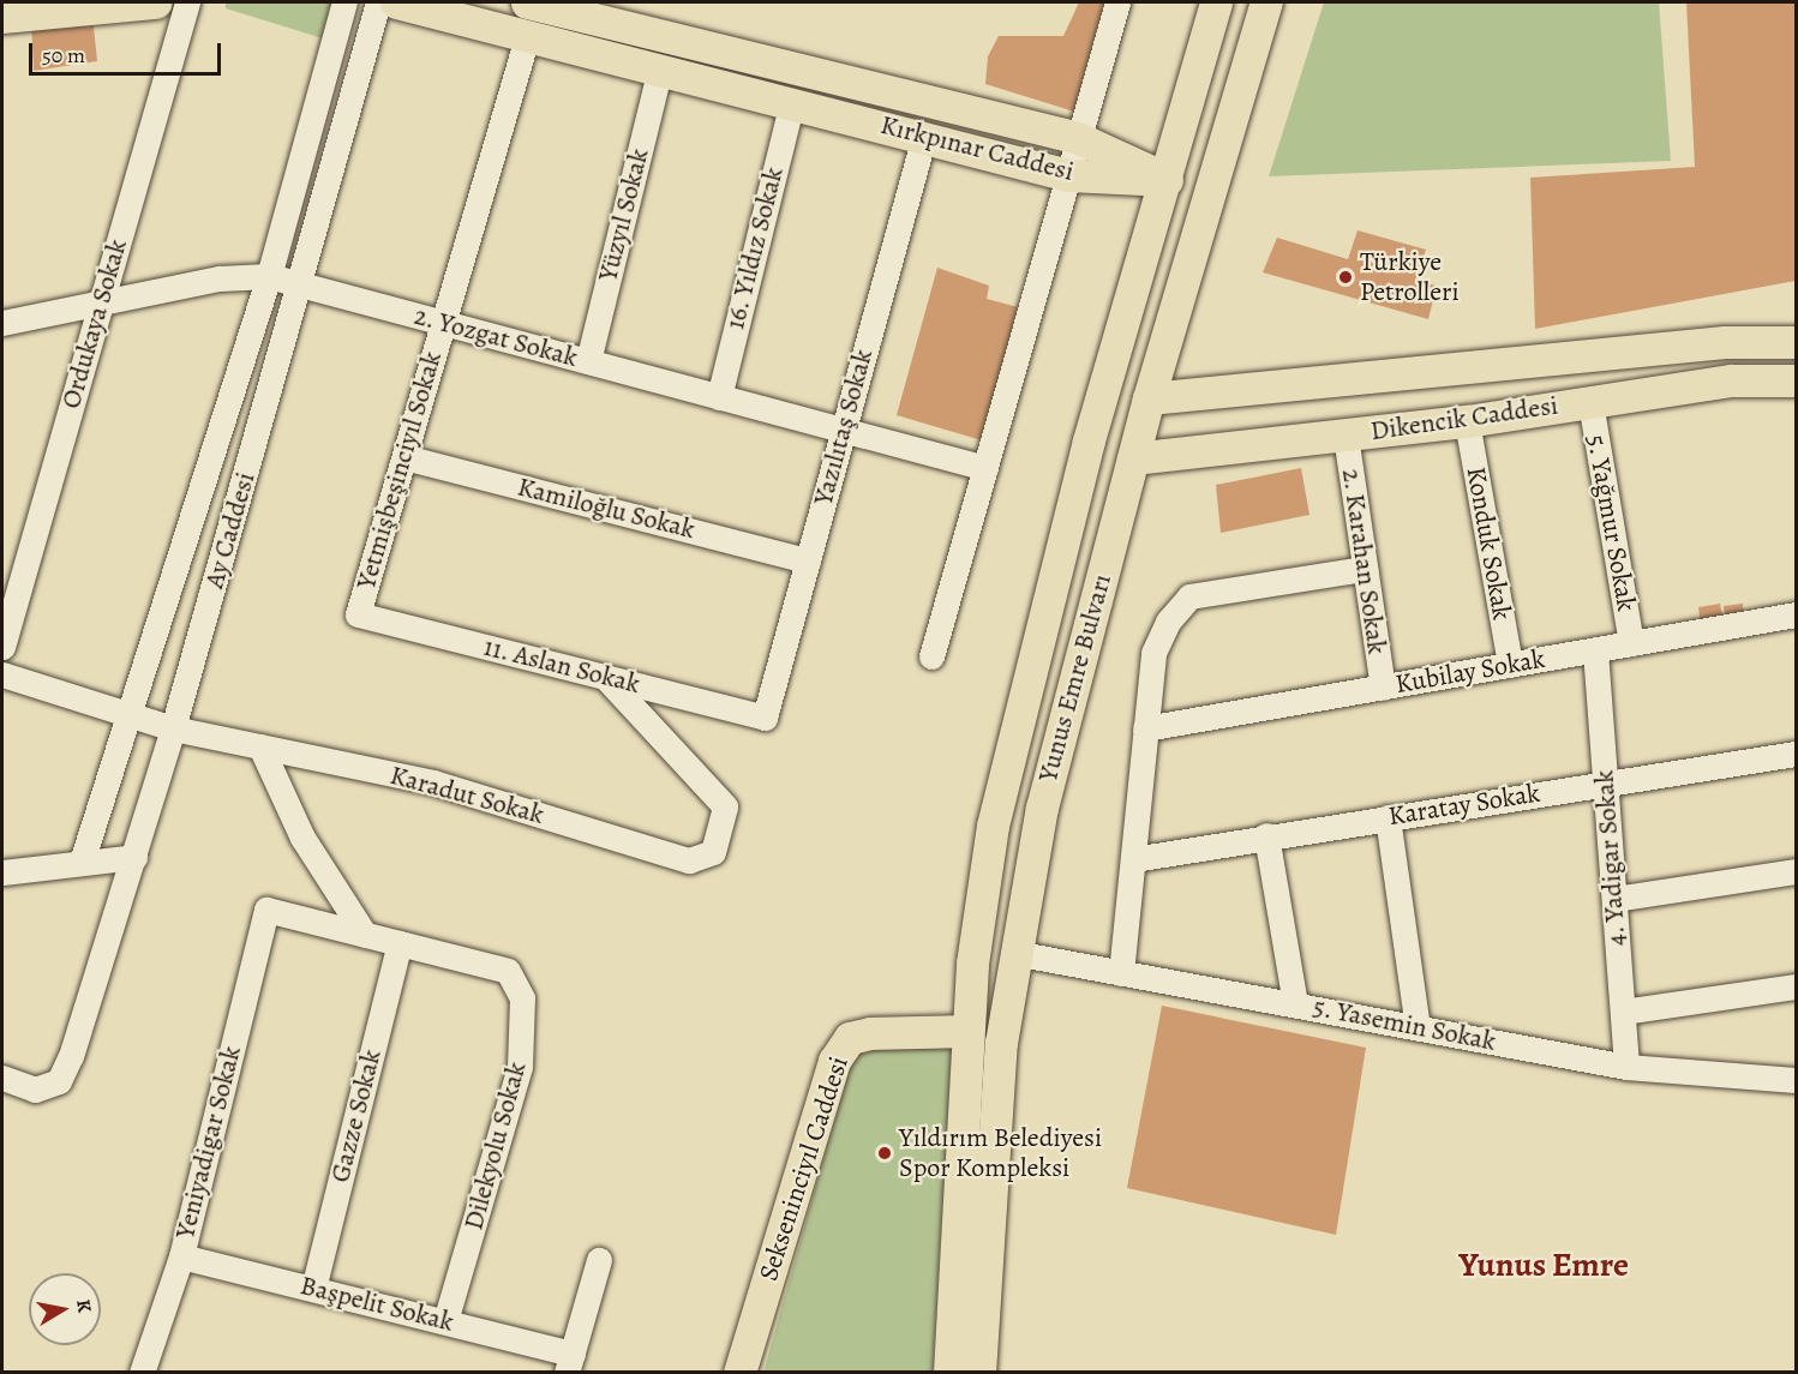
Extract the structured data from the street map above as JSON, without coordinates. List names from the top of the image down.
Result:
{
  "streets": {
    "main road": [
      "Kırkpınar Caddesi",
      "Dikencik Caddesi",
      "Yunus Emre Bulvarı",
      "Sekseninciyıl Caddesi"
    ],
    "street": [
      "Yüzyıl Sokak",
      "16. Yıldız Sokak",
      "Ordukaya Sokak",
      "2. Yozgat Sokak",
      "Yazılıtaş Sokak",
      "Yetmişbeşinciyıl Sokak",
      "Kamiloğlu Sokak",
      "5. Yağmur Sokak",
      "Ay Caddesi",
      "Konduk Sokak",
      "2. Karahan Sokak",
      "11. Aslan Sokak",
      "Kubilay Sokak",
      "Karadut Sokak",
      "Karatay Sokak",
      "4. Yadigar Sokak",
      "5. Yasemin Sokak",
      "Gazze Sokak",
      "Yeniyadigar Sokak",
      "Dilekyolu Sokak",
      "Başpelit Sokak"
    ]
  },
  "crossings": [
    ["Kırkpınar Caddesi", "Yüzyıl Sokak"],
    ["Kırkpınar Caddesi", "16. Yıldız Sokak"],
    ["Kırkpınar Caddesi", "Yazılıtaş Sokak"],
    ["Kırkpınar Caddesi", "Yetmişbeşinciyıl Sokak"],
    ["Kırkpınar Caddesi", "Yunus Emre Bulvarı"],
    ["Yüzyıl Sokak", "2. Yozgat Sokak"],
    ["16. Yıldız Sokak", "2. Yozgat Sokak"],
    ["Ordukaya Sokak", "2. Yozgat Sokak"],
    ["2. Yozgat Sokak", "Yazılıtaş Sokak"],
    ["2. Yozgat Sokak", "Yetmişbeşinciyıl Sokak"],
    ["2. Yozgat Sokak", "Ay Caddesi"],
    ["Dikencik Caddesi", "5. Yağmur Sokak"],
    ["Dikencik Caddesi", "Konduk Sokak"],
    ["Dikencik Caddesi", "2. Karahan Sokak"],
    ["Dikencik Caddesi", "Yunus Emre Bulvarı"],
    ["Yazılıtaş Sokak", "Kamiloğlu Sokak"],
    ["Yazılıtaş Sokak", "11. Aslan Sokak"],
    ["Yetmişbeşinciyıl Sokak", "Kamiloğlu Sokak"],
    ["Yetmişbeşinciyıl Sokak", "11. Aslan Sokak"],
    ["5. Yağmur Sokak", "Kubilay Sokak"],
    ["Ay Caddesi", "Karadut Sokak"],
    ["Konduk Sokak", "Kubilay Sokak"],
    ["2. Karahan Sokak", "Kubilay Sokak"],
    ["11. Aslan Sokak", "Karadut Sokak"],
    ["Kubilay Sokak", "4. Yadigar Sokak"],
    ["Yunus Emre Bulvarı", "5. Yasemin Sokak"],
    ["Yunus Emre Bulvarı", "Sekseninciyıl Caddesi"],
    ["Karatay Sokak", "4. Yadigar Sokak"],
    ["4. Yadigar Sokak", "5. Yasemin Sokak"],
    ["Gazze Sokak", "Dilekyolu Sokak"],
    ["Gazze Sokak", "Başpelit Sokak"],
    ["Yeniyadigar Sokak", "Başpelit Sokak"],
    ["Dilekyolu Sokak", "Başpelit Sokak"]
  ],
  "districts": ["Yunus Emre"],
  "places": ["Türkiye Petrolleri", "Yıldırım Belediyesi Spor Kompleksi"],
  "scale_bar": "50 m",
  "north": "right"
}
